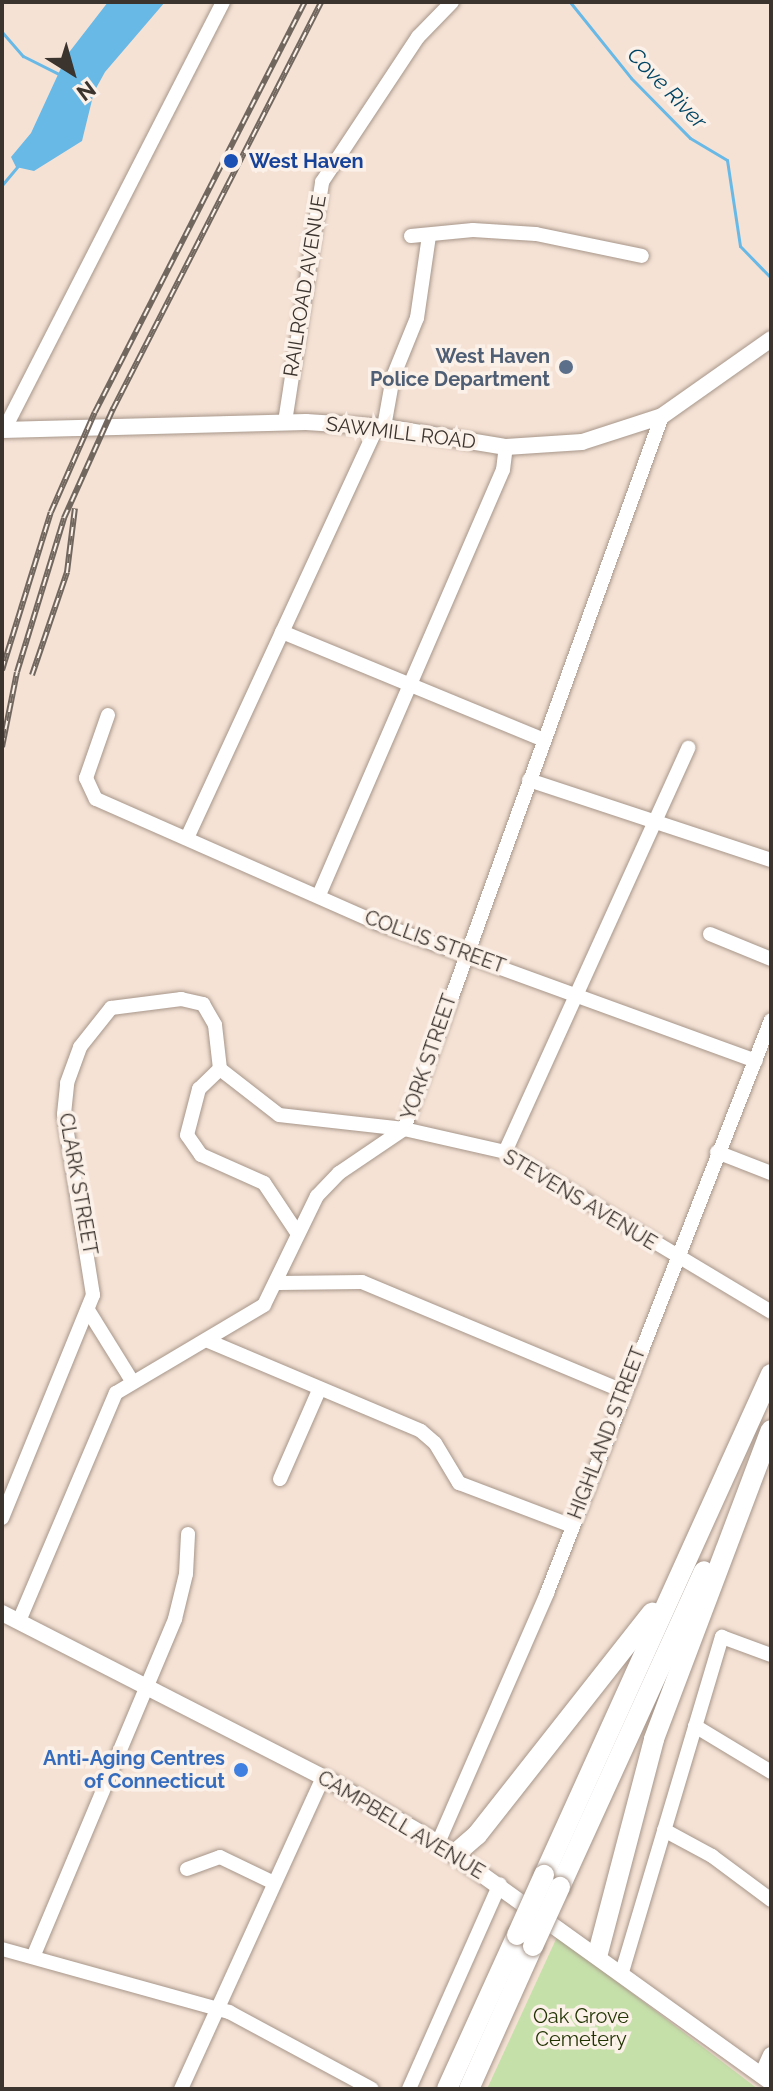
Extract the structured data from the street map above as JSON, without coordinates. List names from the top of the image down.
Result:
{
  "streets": {
    "main road": ["SAWMILL ROAD", "CAMPBELL AVENUE"],
    "street": [
      "RAILROAD AVENUE",
      "COLLIS STREET",
      "YORK STREET",
      "CLARK STREET",
      "STEVENS AVENUE",
      "HIGHLAND STREET"
    ]
  },
  "crossings": [
    ["RAILROAD AVENUE", "SAWMILL ROAD"],
    ["SAWMILL ROAD", "YORK STREET"],
    ["COLLIS STREET", "YORK STREET"],
    ["COLLIS STREET", "HIGHLAND STREET"],
    ["YORK STREET", "STEVENS AVENUE"],
    ["YORK STREET", "CAMPBELL AVENUE"],
    ["CLARK STREET", "STEVENS AVENUE"],
    ["STEVENS AVENUE", "HIGHLAND STREET"],
    ["HIGHLAND STREET", "CAMPBELL AVENUE"]
  ],
  "water": ["Cove River"],
  "parks": ["Oak Grove Cemetery"],
  "places": ["West Haven", "West Haven Police Department", "Anti-Aging Centres of Connecticut"],
  "north": "bottom right"
}
